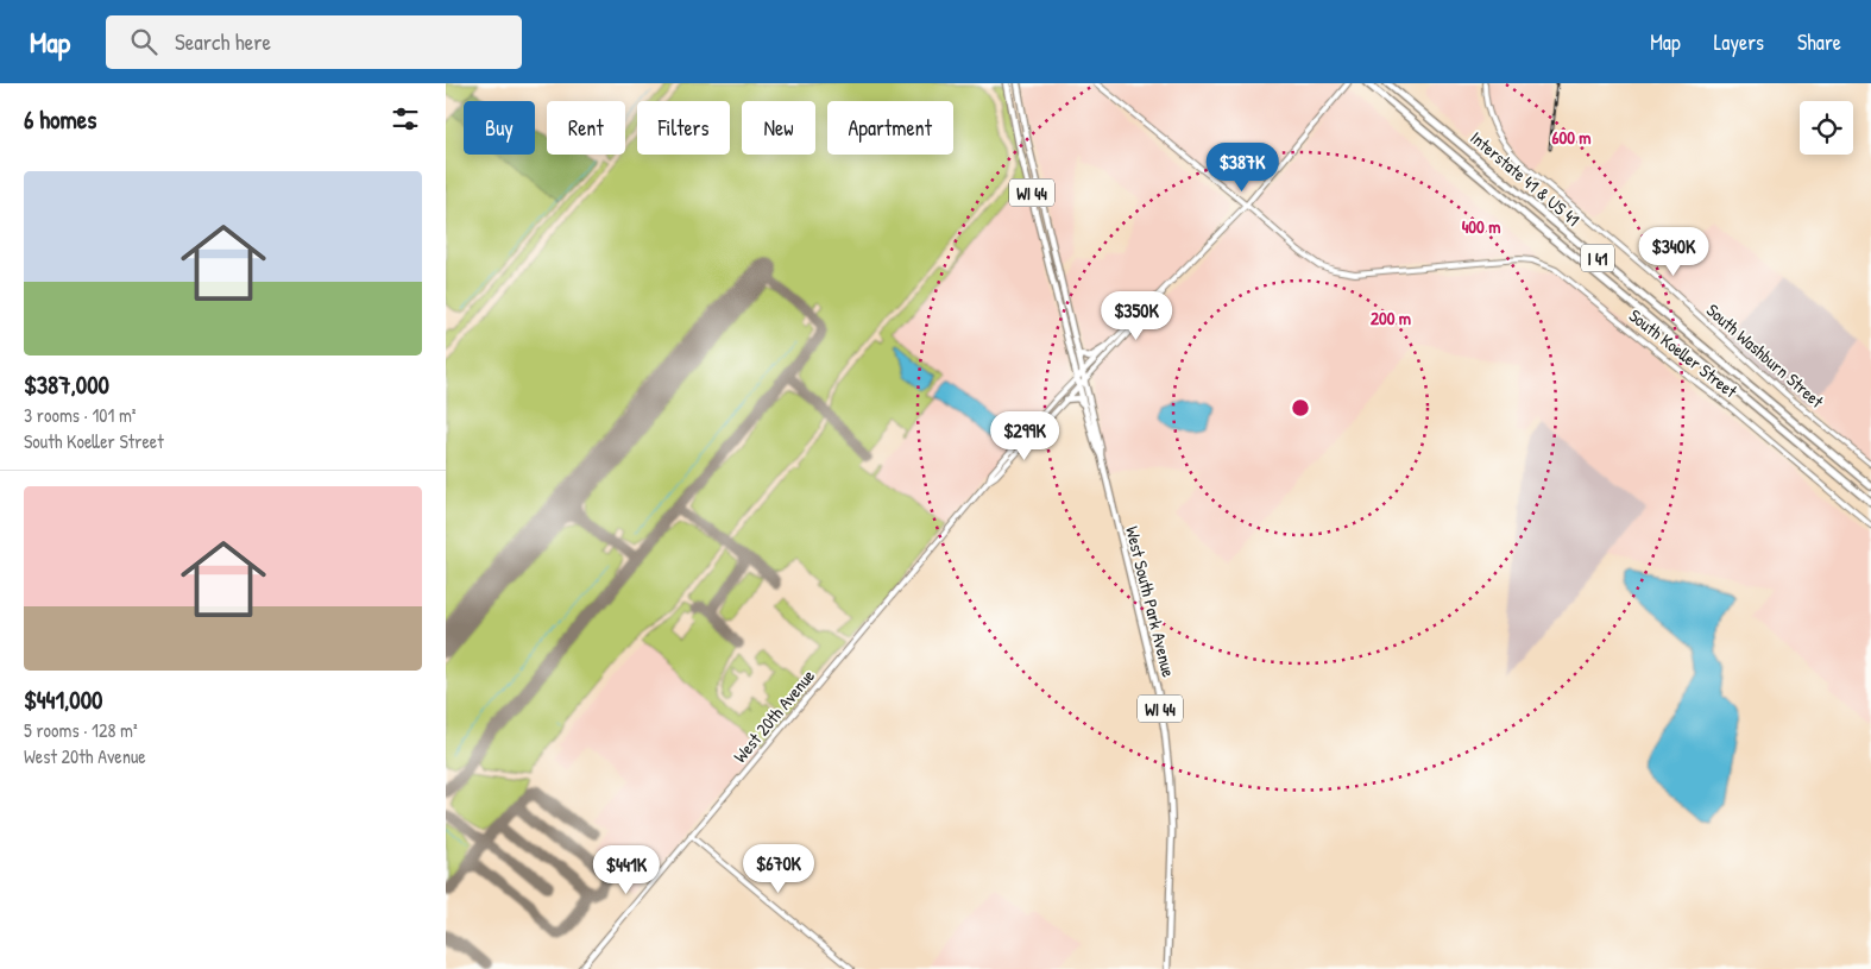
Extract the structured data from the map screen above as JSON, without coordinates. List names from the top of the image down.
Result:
{
  "streets": {
    "highway": ["Interstate 41 & US 41", "I 41"],
    "main road": ["WI 44", "West South Park Avenue"],
    "street": ["South Koeller Street", "South Washburn Street", "West 20th Avenue"]
  },
  "crossings": [
    ["South Koeller Street", "West 20th Avenue"],
    ["West South Park Avenue", "West 20th Avenue"]
  ],
  "page": {
    "header": "Map",
    "search": "Search here",
    "nav": ["Map", "Layers", "Share"],
    "heading": "6 homes",
    "chip": [
      "Buy",
      "Rent",
      "Filters",
      "New",
      "Apartment"
    ],
    "price": [
      "$387K",
      "$340K",
      "$350K",
      "$299K",
      "$670K",
      "$441K"
    ],
    "list": [
      {
        "name": "$387,000",
        "note": "3 rooms · 101 m² · South Koeller Street"
      },
      {
        "name": "$441,000",
        "note": "5 rooms · 128 m² · West 20th Avenue"
      }
    ]
  },
  "rings": ["600 m", "400 m", "200 m"]
}
